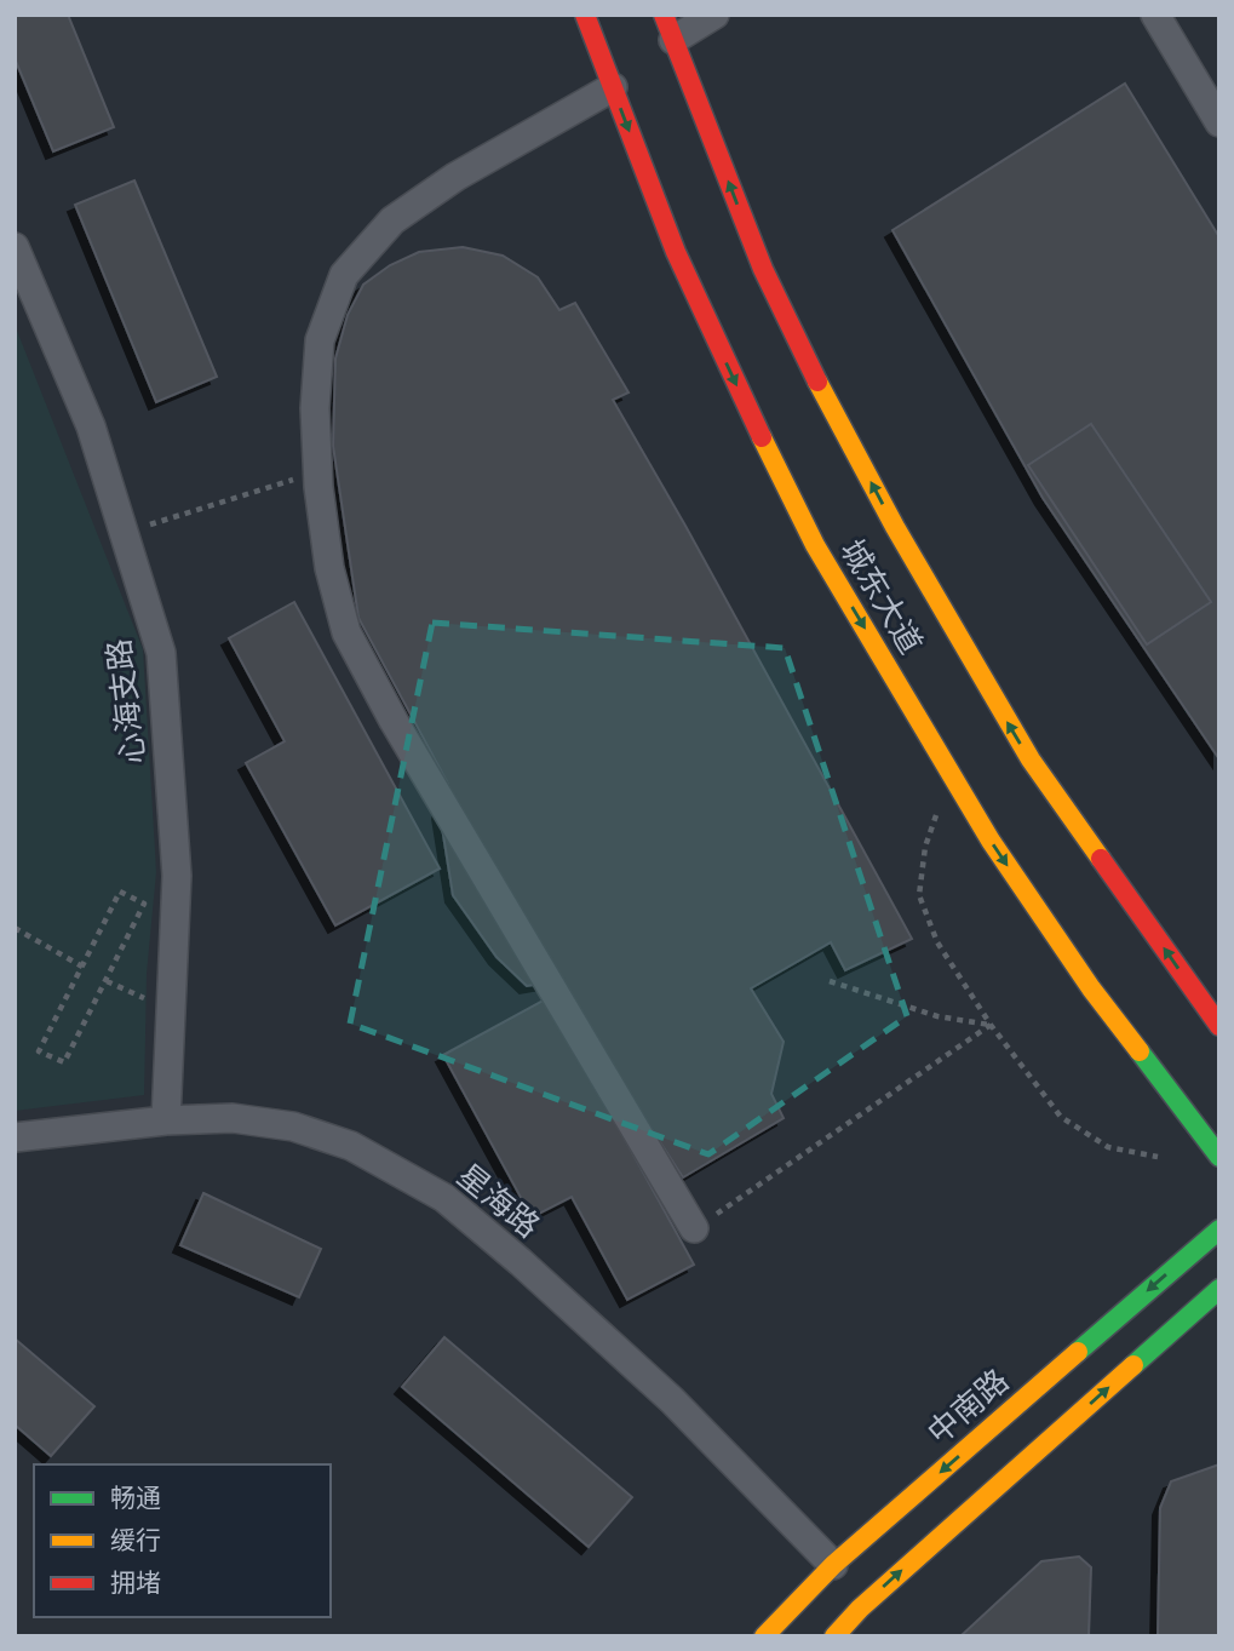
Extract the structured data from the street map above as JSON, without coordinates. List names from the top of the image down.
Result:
{
  "streets": {
    "main road": ["城东大道", "中南路"],
    "street": ["心海支路", "星海路"]
  },
  "crossings": [
    ["心海支路", "星海路"],
    ["星海路", "中南路"]
  ],
  "legend": ["畅通", "缓行", "拥堵"]
}
